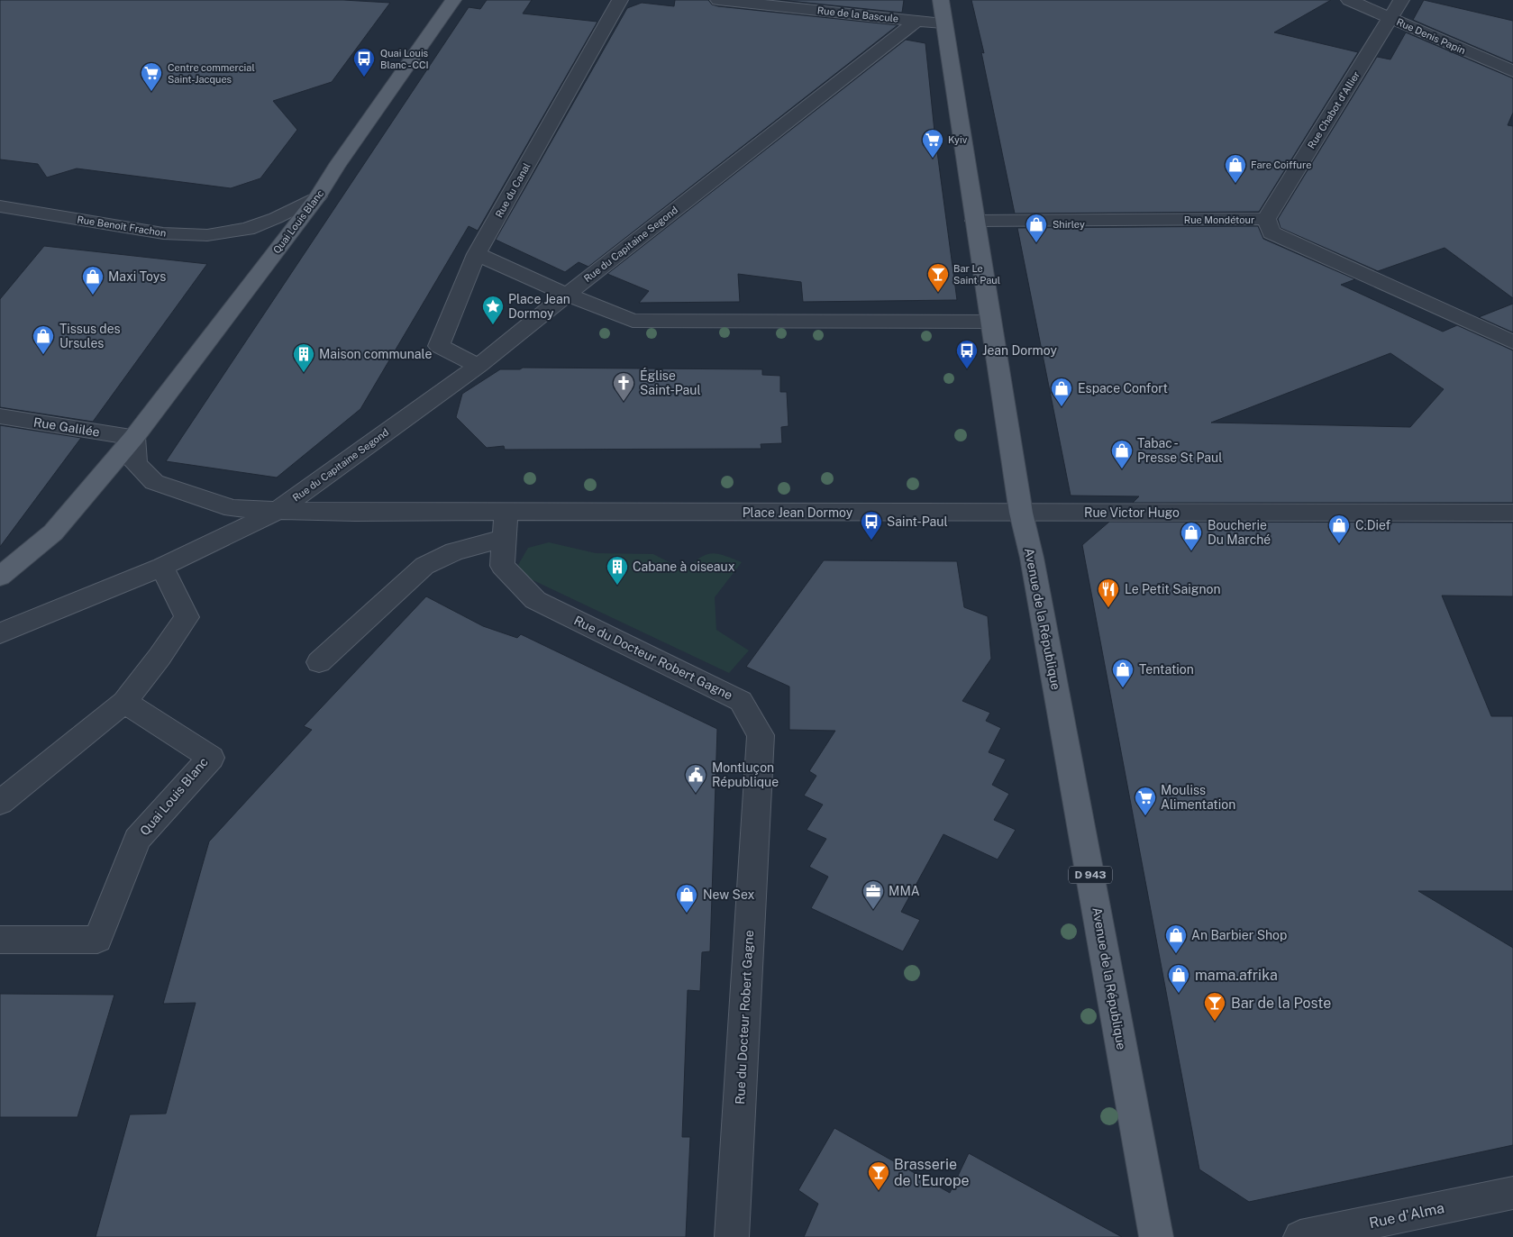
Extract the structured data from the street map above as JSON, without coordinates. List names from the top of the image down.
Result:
{
  "streets": {
    "main road": ["Quai Louis Blanc", "Avenue de la République", "D 943"],
    "street": [
      "Rue de la Bascule",
      "Rue Denis Papin",
      "Rue Chabot d'Allier",
      "Rue du Canal",
      "Rue Mondétour",
      "Rue Benoît Frachon",
      "Rue du Capitaine Segond",
      "Rue Galilée",
      "Place Jean Dormoy",
      "Rue Victor Hugo",
      "Rue du Docteur Robert Gagne",
      "Rue d'Alma"
    ]
  },
  "crossings": [
    ["Rue de la Bascule", "Rue du Capitaine Segond"],
    ["Rue de la Bascule", "Avenue de la République"],
    ["Rue Denis Papin", "Rue Chabot d'Allier"],
    ["Rue Chabot d'Allier", "Rue Mondétour"],
    ["Rue du Canal", "Rue du Capitaine Segond"],
    ["Rue Mondétour", "Avenue de la République"],
    ["Quai Louis Blanc", "Rue Benoît Frachon"],
    ["Quai Louis Blanc", "Rue Galilée"],
    ["Rue du Capitaine Segond", "Place Jean Dormoy"],
    ["Place Jean Dormoy", "Rue Victor Hugo"],
    ["Place Jean Dormoy", "Avenue de la République"],
    ["Place Jean Dormoy", "Rue du Docteur Robert Gagne"],
    ["Rue Victor Hugo", "Avenue de la République"]
  ],
  "places": {
    "bus stop": ["Quai Louis Blanc - CCI", "Jean Dormoy", "Saint-Paul"],
    "supermarket": ["Centre commercial Saint-Jacques", "Kyiv", "Mouliss Alimentation"],
    "shop": [
      "Fare Coiffure",
      "Shirley",
      "Maxi Toys",
      "Tissus des Ursules",
      "Espace Confort",
      "Tabac - Presse St Paul",
      "C.Dief",
      "Boucherie Du Marché",
      "Tentation",
      "New Sex",
      "An Barbier Shop",
      "mama.afrika"
    ],
    "bar": ["Bar Le Saint Paul", "Bar de la Poste", "Brasserie de l'Europe"],
    "place": ["Place Jean Dormoy"],
    "building": ["Maison communale", "Cabane à oiseaux"],
    "church": ["Église Saint-Paul"],
    "restaurant": ["Le Petit Saignon"],
    "public building": ["Montluçon République"],
    "office": ["MMA"]
  }
}
